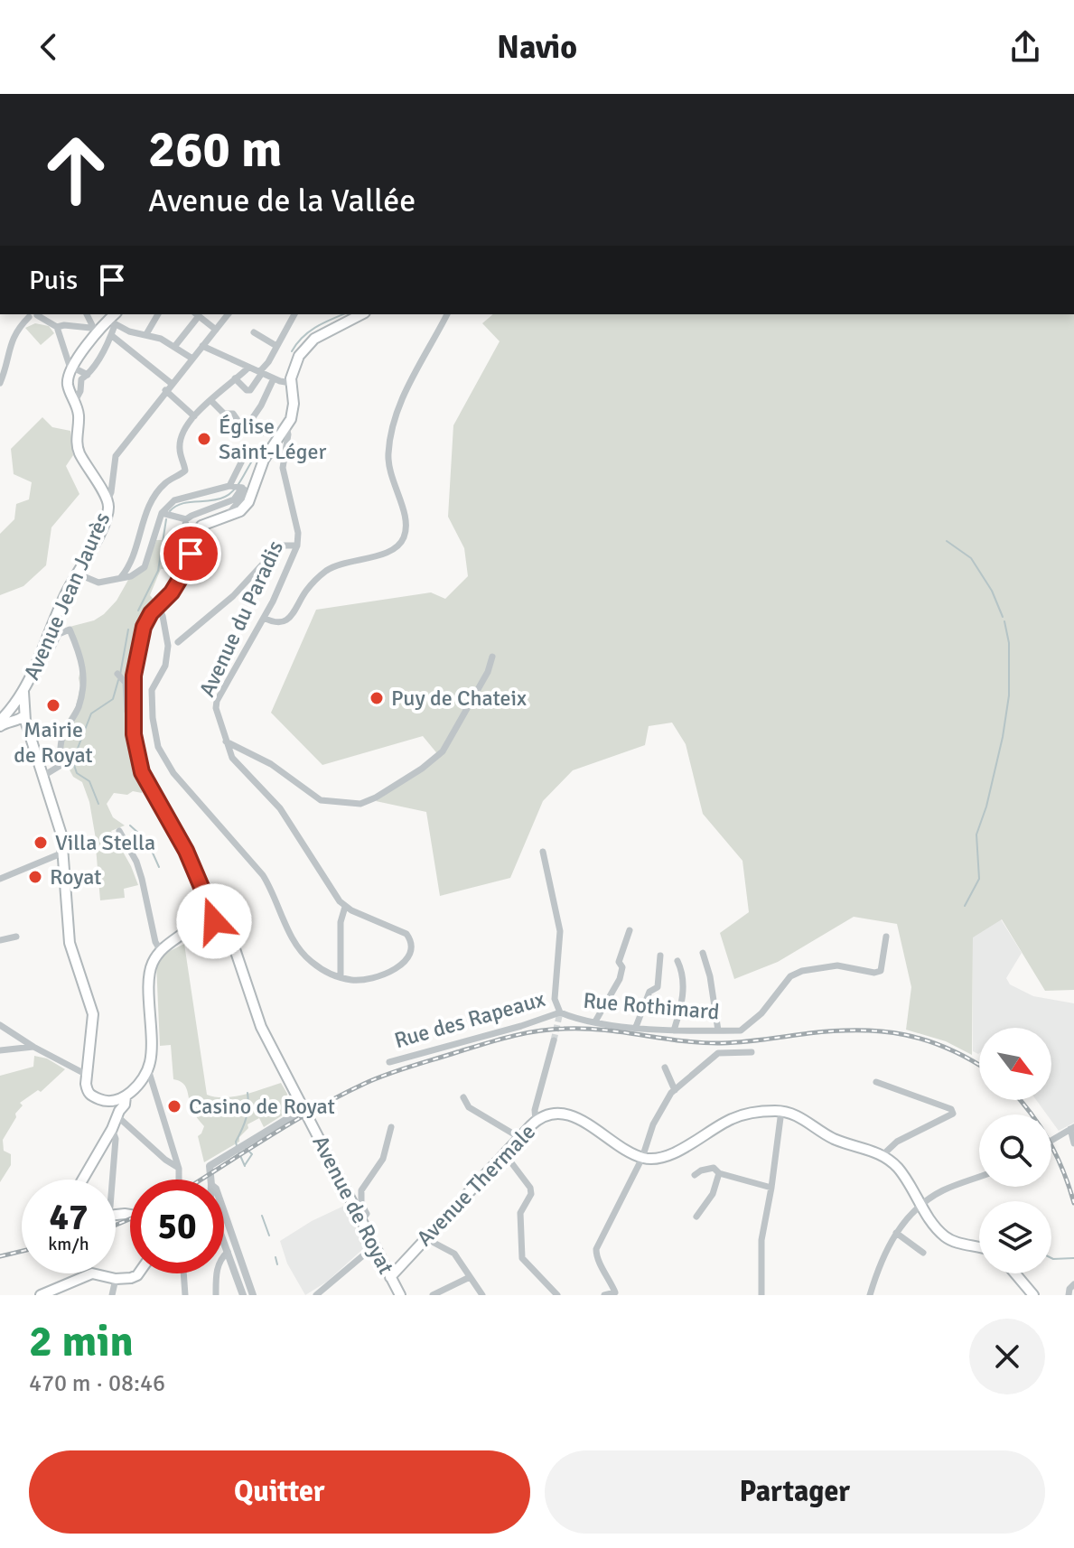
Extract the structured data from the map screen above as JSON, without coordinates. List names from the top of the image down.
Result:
{
  "streets": {
    "main road": ["Avenue Jean Jaurès", "Avenue Thermale", "Avenue de Royat"],
    "street": ["Avenue du Paradis", "Rue Rothimard", "Rue des Rapeaux"]
  },
  "crossings": [
    ["Rue Rothimard", "Rue des Rapeaux"],
    ["Rue des Rapeaux", "Avenue Thermale"],
    ["Avenue Thermale", "Avenue de Royat"]
  ],
  "places": [
    "Église Saint-Léger",
    "Puy de Chateix",
    "Mairie de Royat",
    "Villa Stella",
    "Royat",
    "Casino de Royat"
  ],
  "north": "bottom right",
  "page": {
    "header": "Navio",
    "turn": ["260 m", "Avenue de la Vallée"],
    "then": "Puis",
    "speed": "47 km/h",
    "limit": "50",
    "heading": ["2 min", "470 m · 08:46"],
    "buttons": ["Quitter", "Partager"]
  }
}
